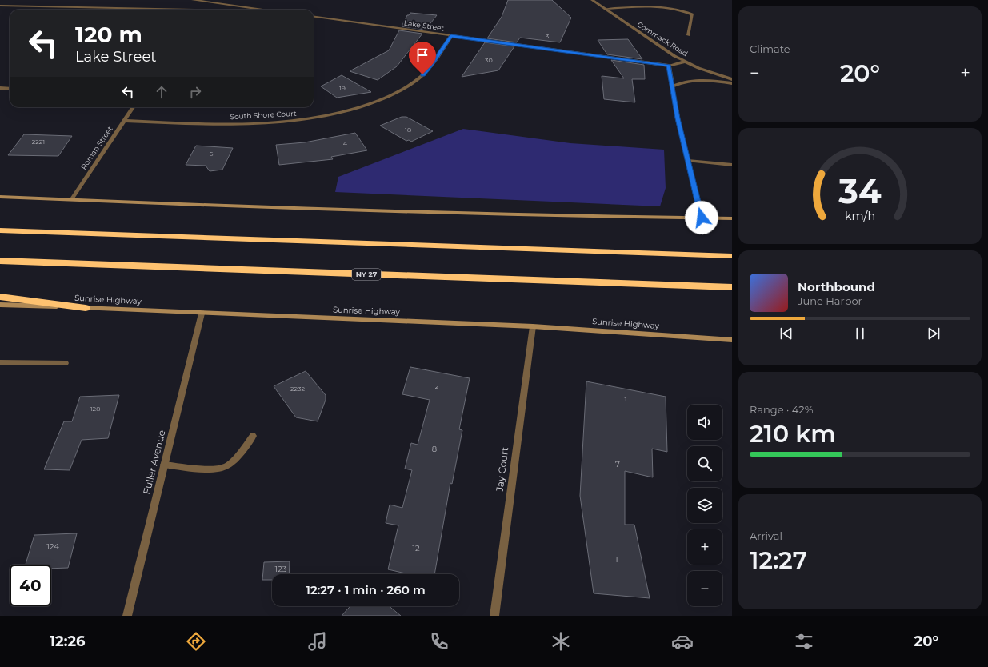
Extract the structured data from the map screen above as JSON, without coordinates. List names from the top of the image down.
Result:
{
  "streets": {
    "highway": ["NY 27"],
    "main road": ["Sunrise Highway"],
    "street": [
      "Lake Street",
      "Commack Road",
      "South Shore Court",
      "Roman Street",
      "Fuller Avenue",
      "Jay Court"
    ]
  },
  "crossings": [
    ["Lake Street", "South Shore Court"],
    ["South Shore Court", "Roman Street"],
    ["Sunrise Highway", "Fuller Avenue"],
    ["Sunrise Highway", "Jay Court"]
  ],
  "house_numbers": [
    "3",
    "30",
    "19",
    "18",
    "2221",
    "14",
    "6",
    "2",
    "2232",
    "1",
    "128",
    "8",
    "7",
    "124",
    "12",
    "11",
    "123"
  ],
  "page": {
    "tile": [
      "Climate",
      ["Range · 42%", "210 km"],
      ["Arrival", "12:27"]
    ],
    "turn": ["120 m", "Lake Street"],
    "heat": ["−", "20°", "+"],
    "song": ["Northbound", "June Harbor"],
    "map_buttons": ["+", "−"],
    "limit": "40",
    "trip": "12:27 · 1 min · 260 m",
    "tabs": ["12:26", "20°"],
    "gauge": ["34", "km/h"]
  }
}
